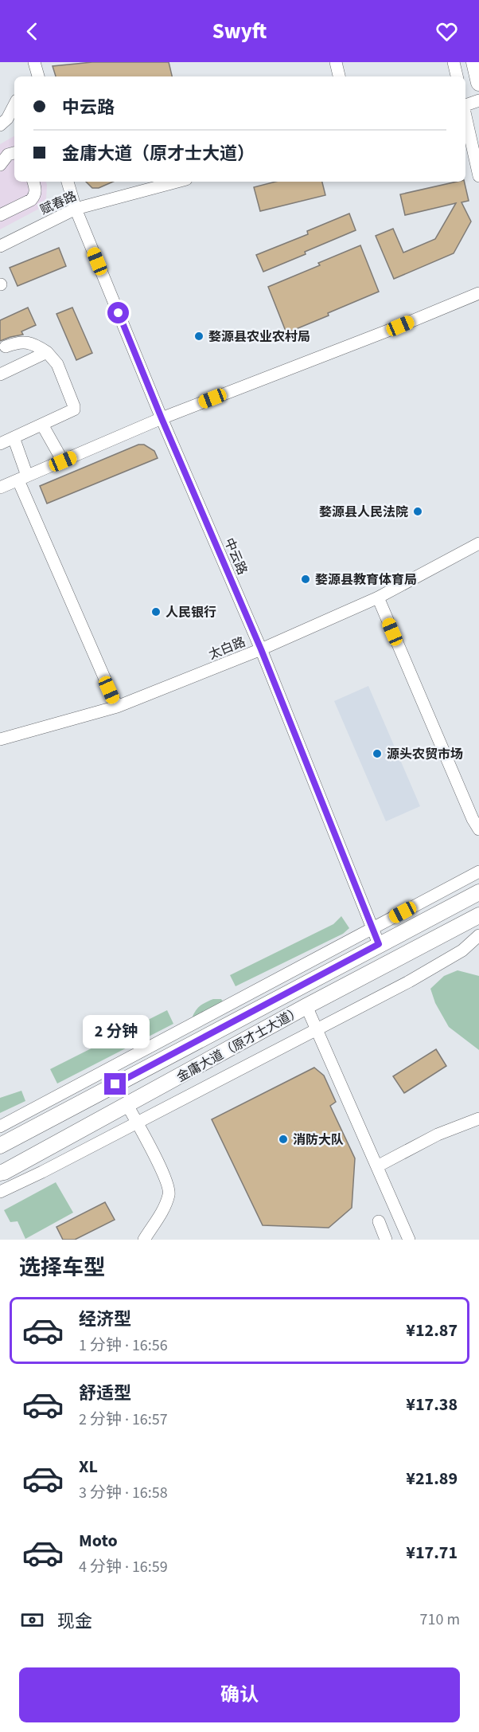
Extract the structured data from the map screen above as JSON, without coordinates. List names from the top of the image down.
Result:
{
  "streets": {
    "main road": ["金庸大道（原才士大道）"],
    "street": ["赋春路", "中云路", "太白路"]
  },
  "crossings": [
    ["赋春路", "中云路"],
    ["中云路", "太白路"],
    ["中云路", "金庸大道（原才士大道）"]
  ],
  "places": [
    "婺源县农业农村局",
    "婺源县人民法院",
    "婺源县教育体育局",
    "人民银行",
    "源头农贸市场",
    "消防大队"
  ],
  "page": {
    "header": "Swyft",
    "banner": ["中云路", "金庸大道（原才士大道）"],
    "bubble": "2 分钟",
    "heading": "选择车型",
    "list": [
      {
        "name": "经济型",
        "note": "1 分钟 · 16:56",
        "value": "¥12.87"
      },
      {
        "name": "舒适型",
        "note": "2 分钟 · 16:57",
        "value": "¥17.38"
      },
      {
        "name": "XL",
        "note": "3 分钟 · 16:58",
        "value": "¥21.89"
      },
      {
        "name": "Moto",
        "note": "4 分钟 · 16:59",
        "value": "¥17.71"
      }
    ],
    "pay": ["现金", "710 m"],
    "buttons": "确认"
  }
}
